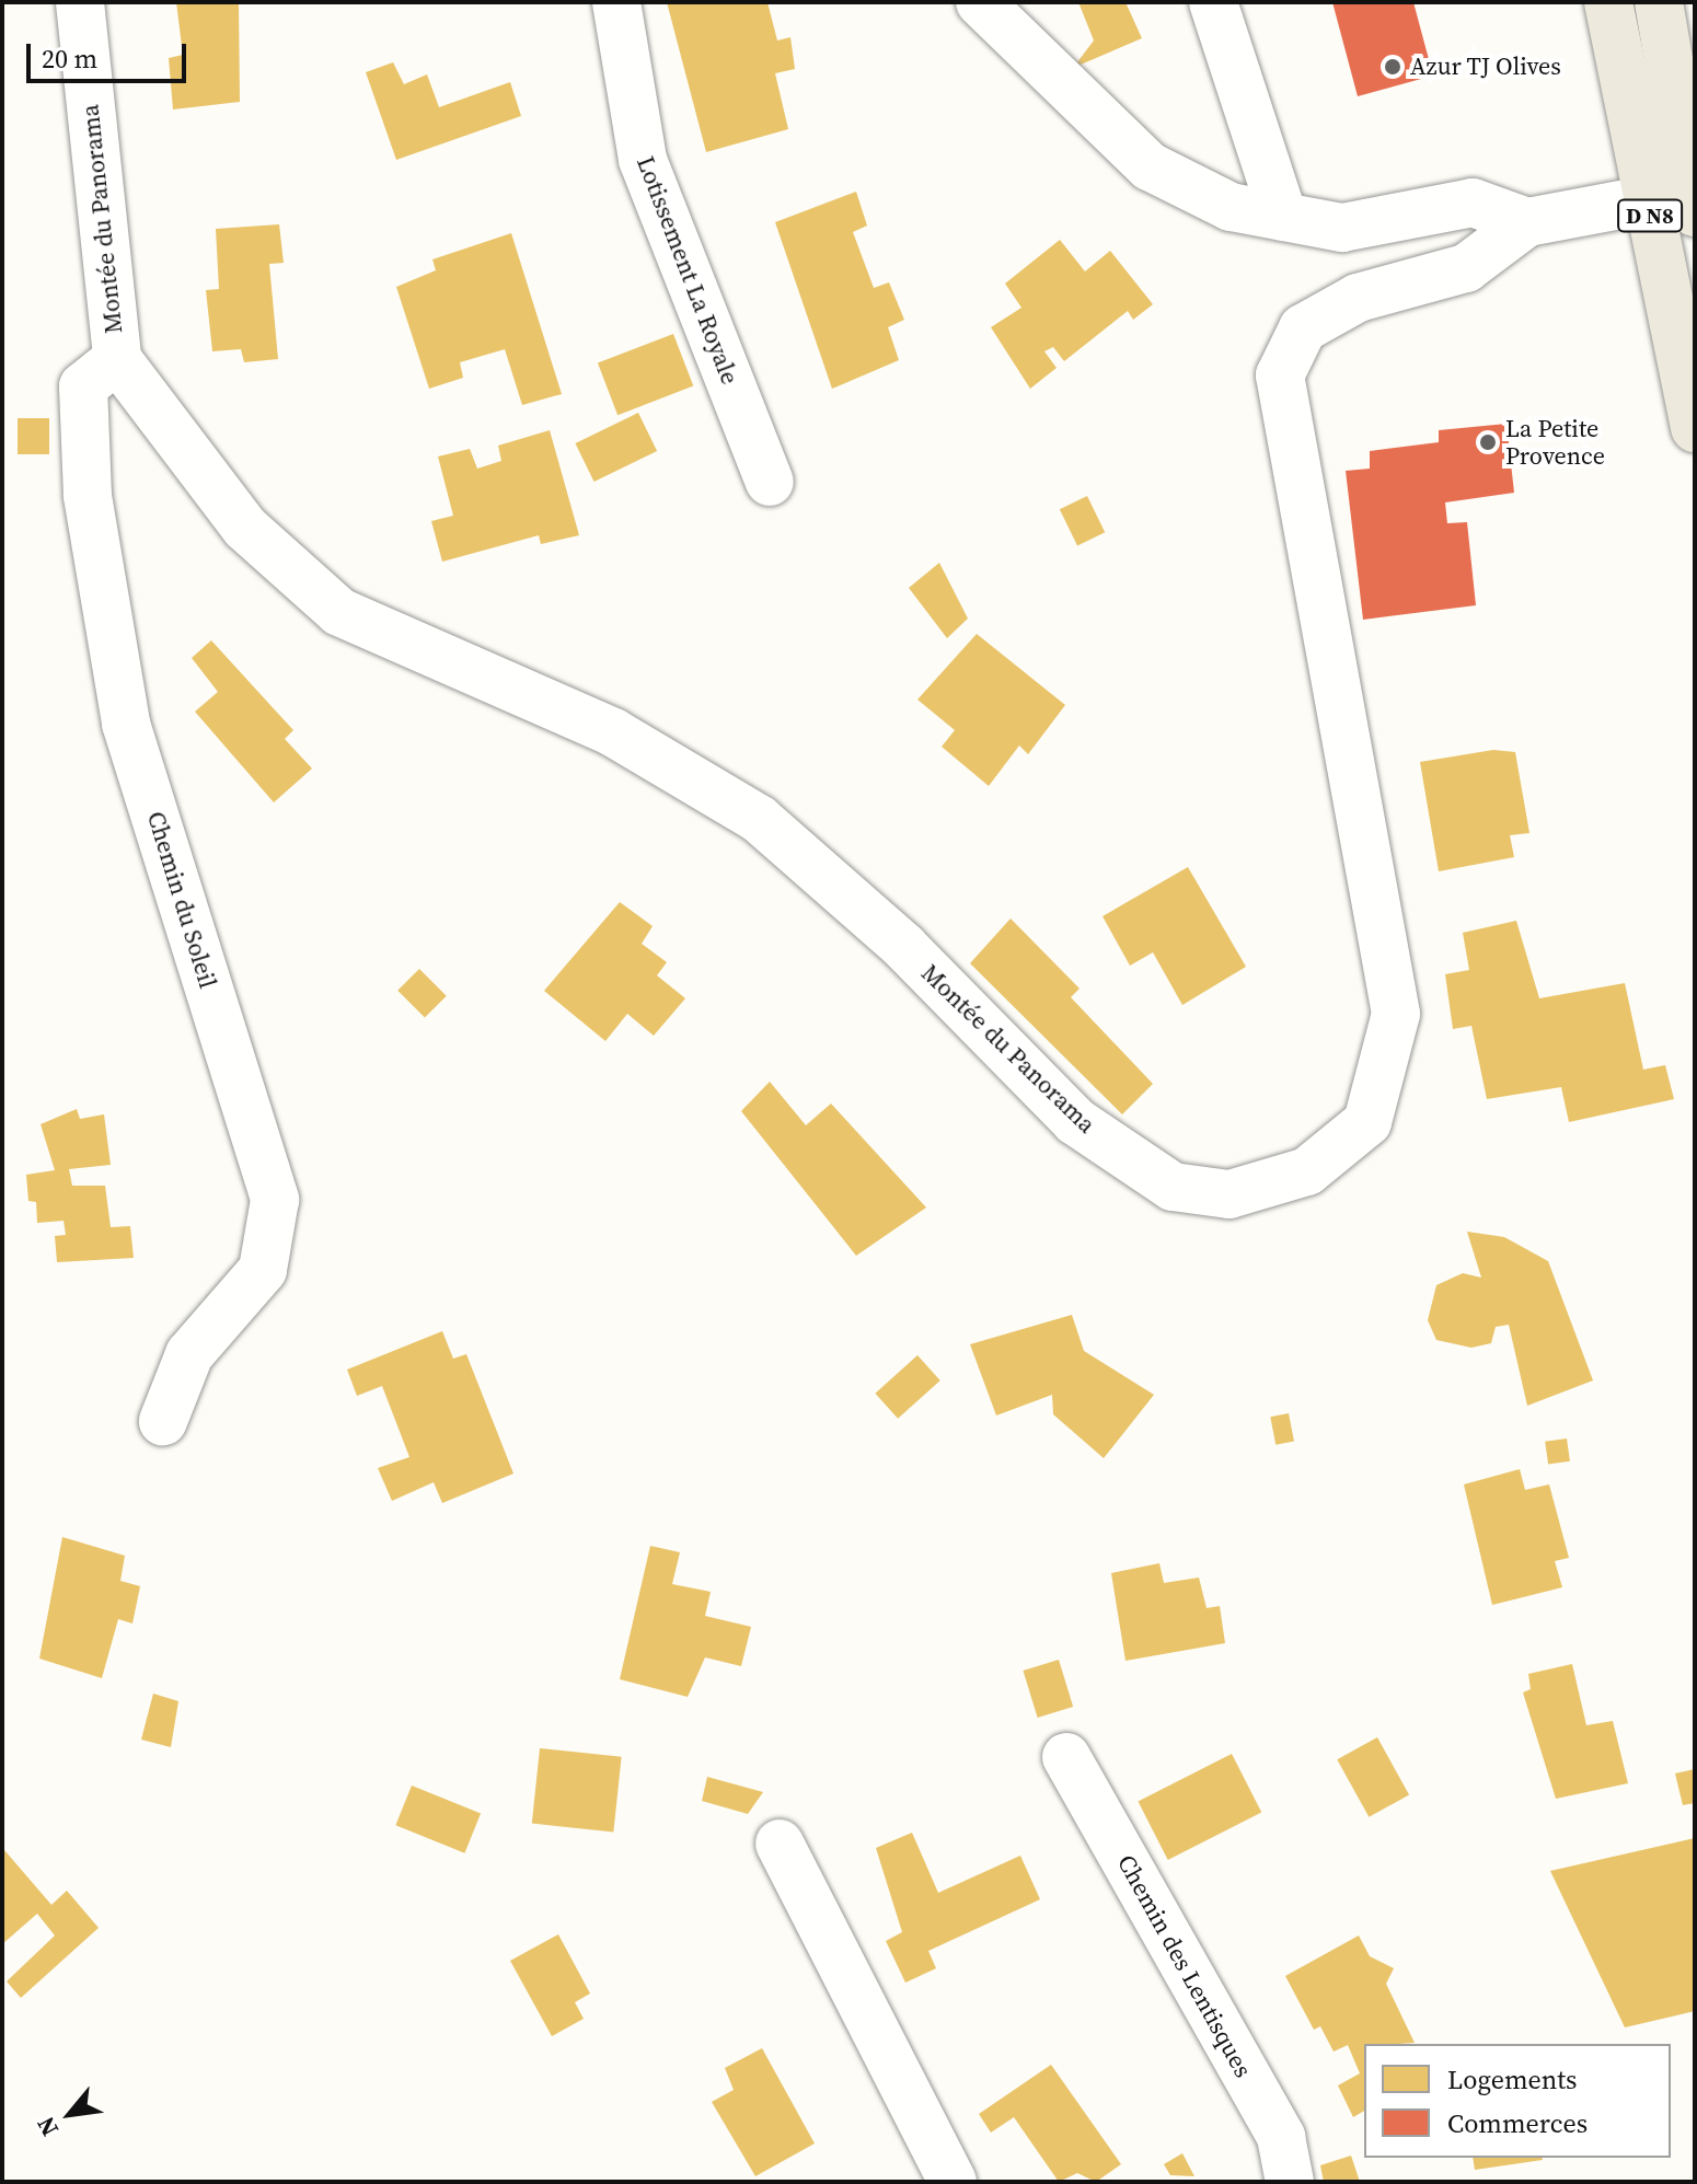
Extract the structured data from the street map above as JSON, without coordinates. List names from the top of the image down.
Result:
{
  "streets": {
    "main road": ["D N8"],
    "street": [
      "Montée du Panorama",
      "Lotissement La Royale",
      "Chemin du Soleil",
      "Chemin des Lentisques"
    ]
  },
  "crossings": [
    ["D N8", "Montée du Panorama"],
    ["Montée du Panorama", "Chemin du Soleil"]
  ],
  "places": ["Azur TJ Olives", "La Petite Provence"],
  "legend": ["Logements", "Commerces"],
  "scale_bar": "20 m",
  "north": "bottom left"
}
